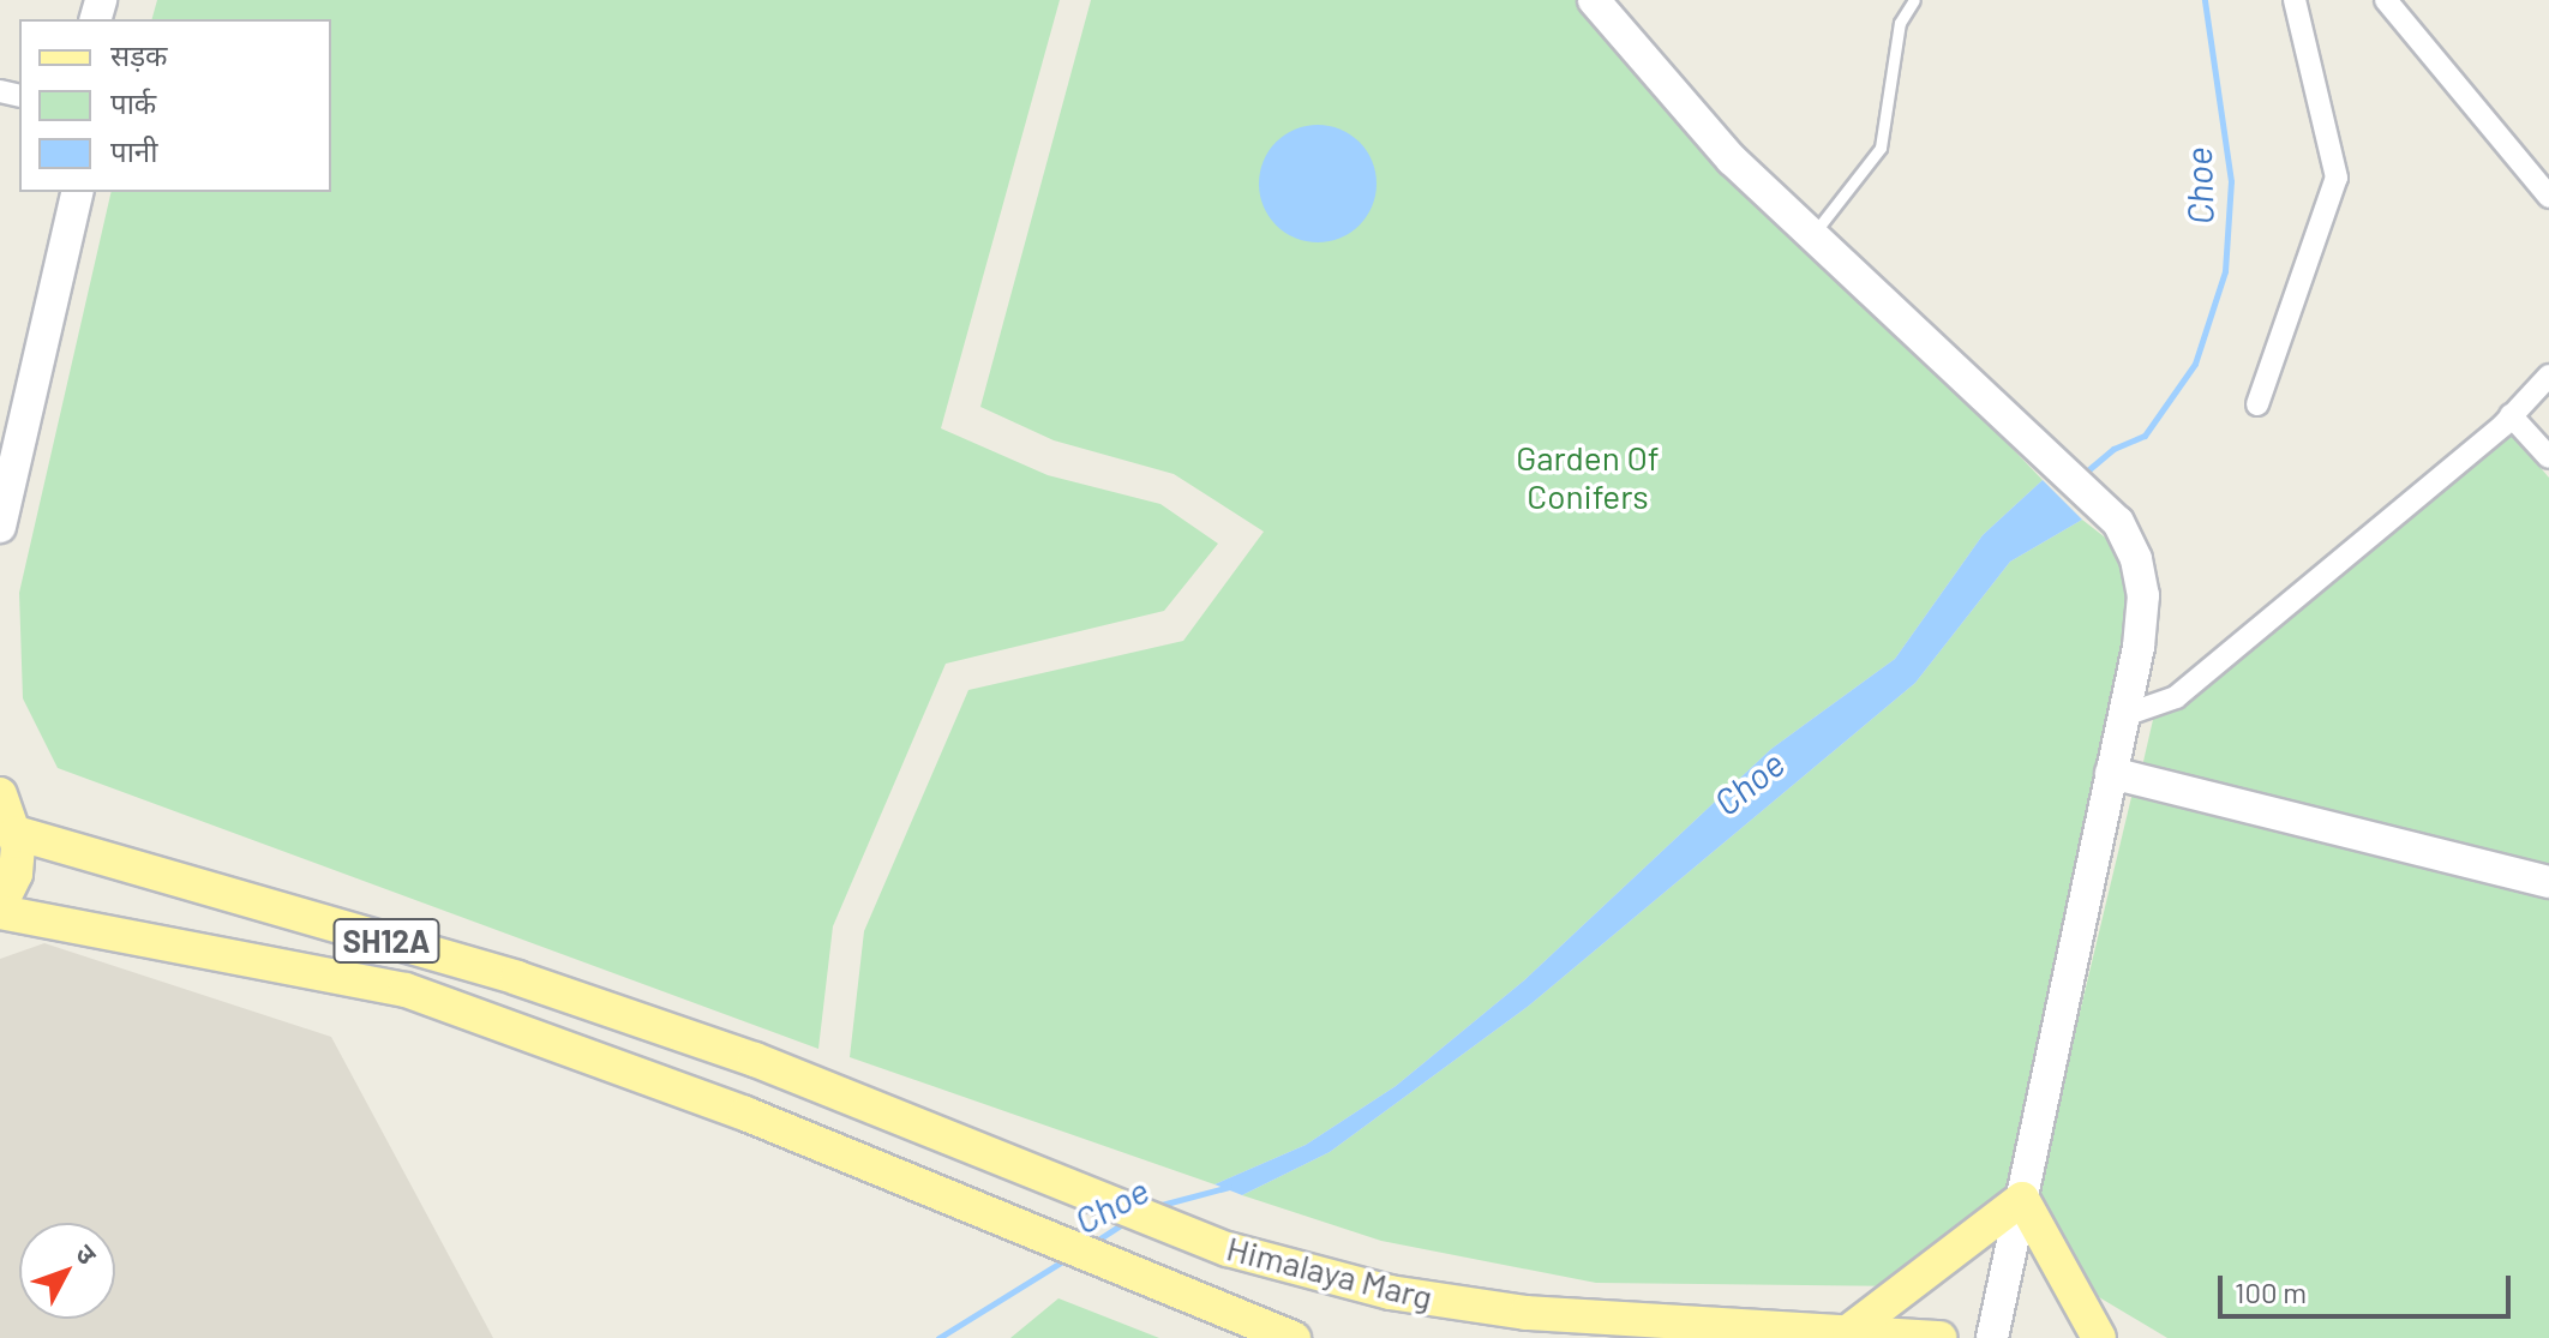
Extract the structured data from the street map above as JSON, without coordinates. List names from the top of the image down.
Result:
{
  "streets": {
    "main road": ["SH12A", "Himalaya Marg"]
  },
  "crossings": [
    ["SH12A", "Himalaya Marg"]
  ],
  "water": ["Choe"],
  "parks": ["Garden Of Conifers"],
  "legend": ["सड़क", "पार्क", "पानी"],
  "scale_bar": "100 m",
  "north": "top right"
}
